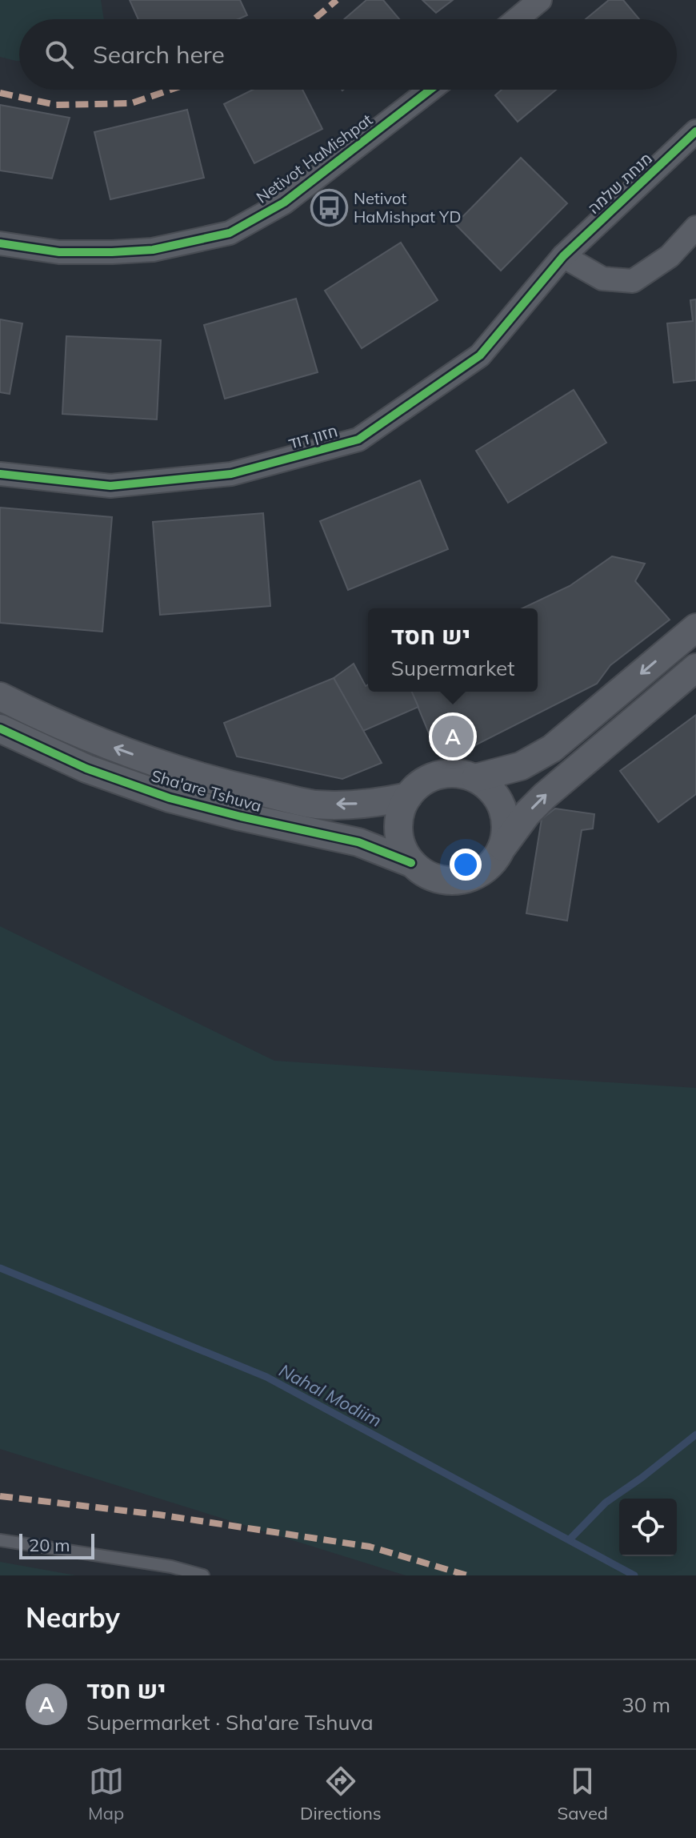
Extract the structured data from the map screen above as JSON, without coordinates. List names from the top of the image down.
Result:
{
  "streets": {
    "street": [
      "Netivot HaMishpat",
      "מנחת שלמה",
      "חזון דוד",
      "Sha'are Tshuva"
    ]
  },
  "crossings": [
    ["מנחת שלמה", "חזון דוד"]
  ],
  "water": ["Nahal Modiim"],
  "places": {
    "bus stop": ["Netivot HaMishpat YD"]
  },
  "scale_bar": "20 m",
  "page": {
    "search": "Search here",
    "popup": ["יש חסד", "Supermarket"],
    "pins": "A",
    "scale": "20 m",
    "heading": "Nearby",
    "list": [
      {
        "mark": "A",
        "name": "יש חסד",
        "note": "Supermarket · Sha'are Tshuva",
        "value": "30 m"
      }
    ],
    "nav": ["Map", "Directions", "Saved"]
  }
}
